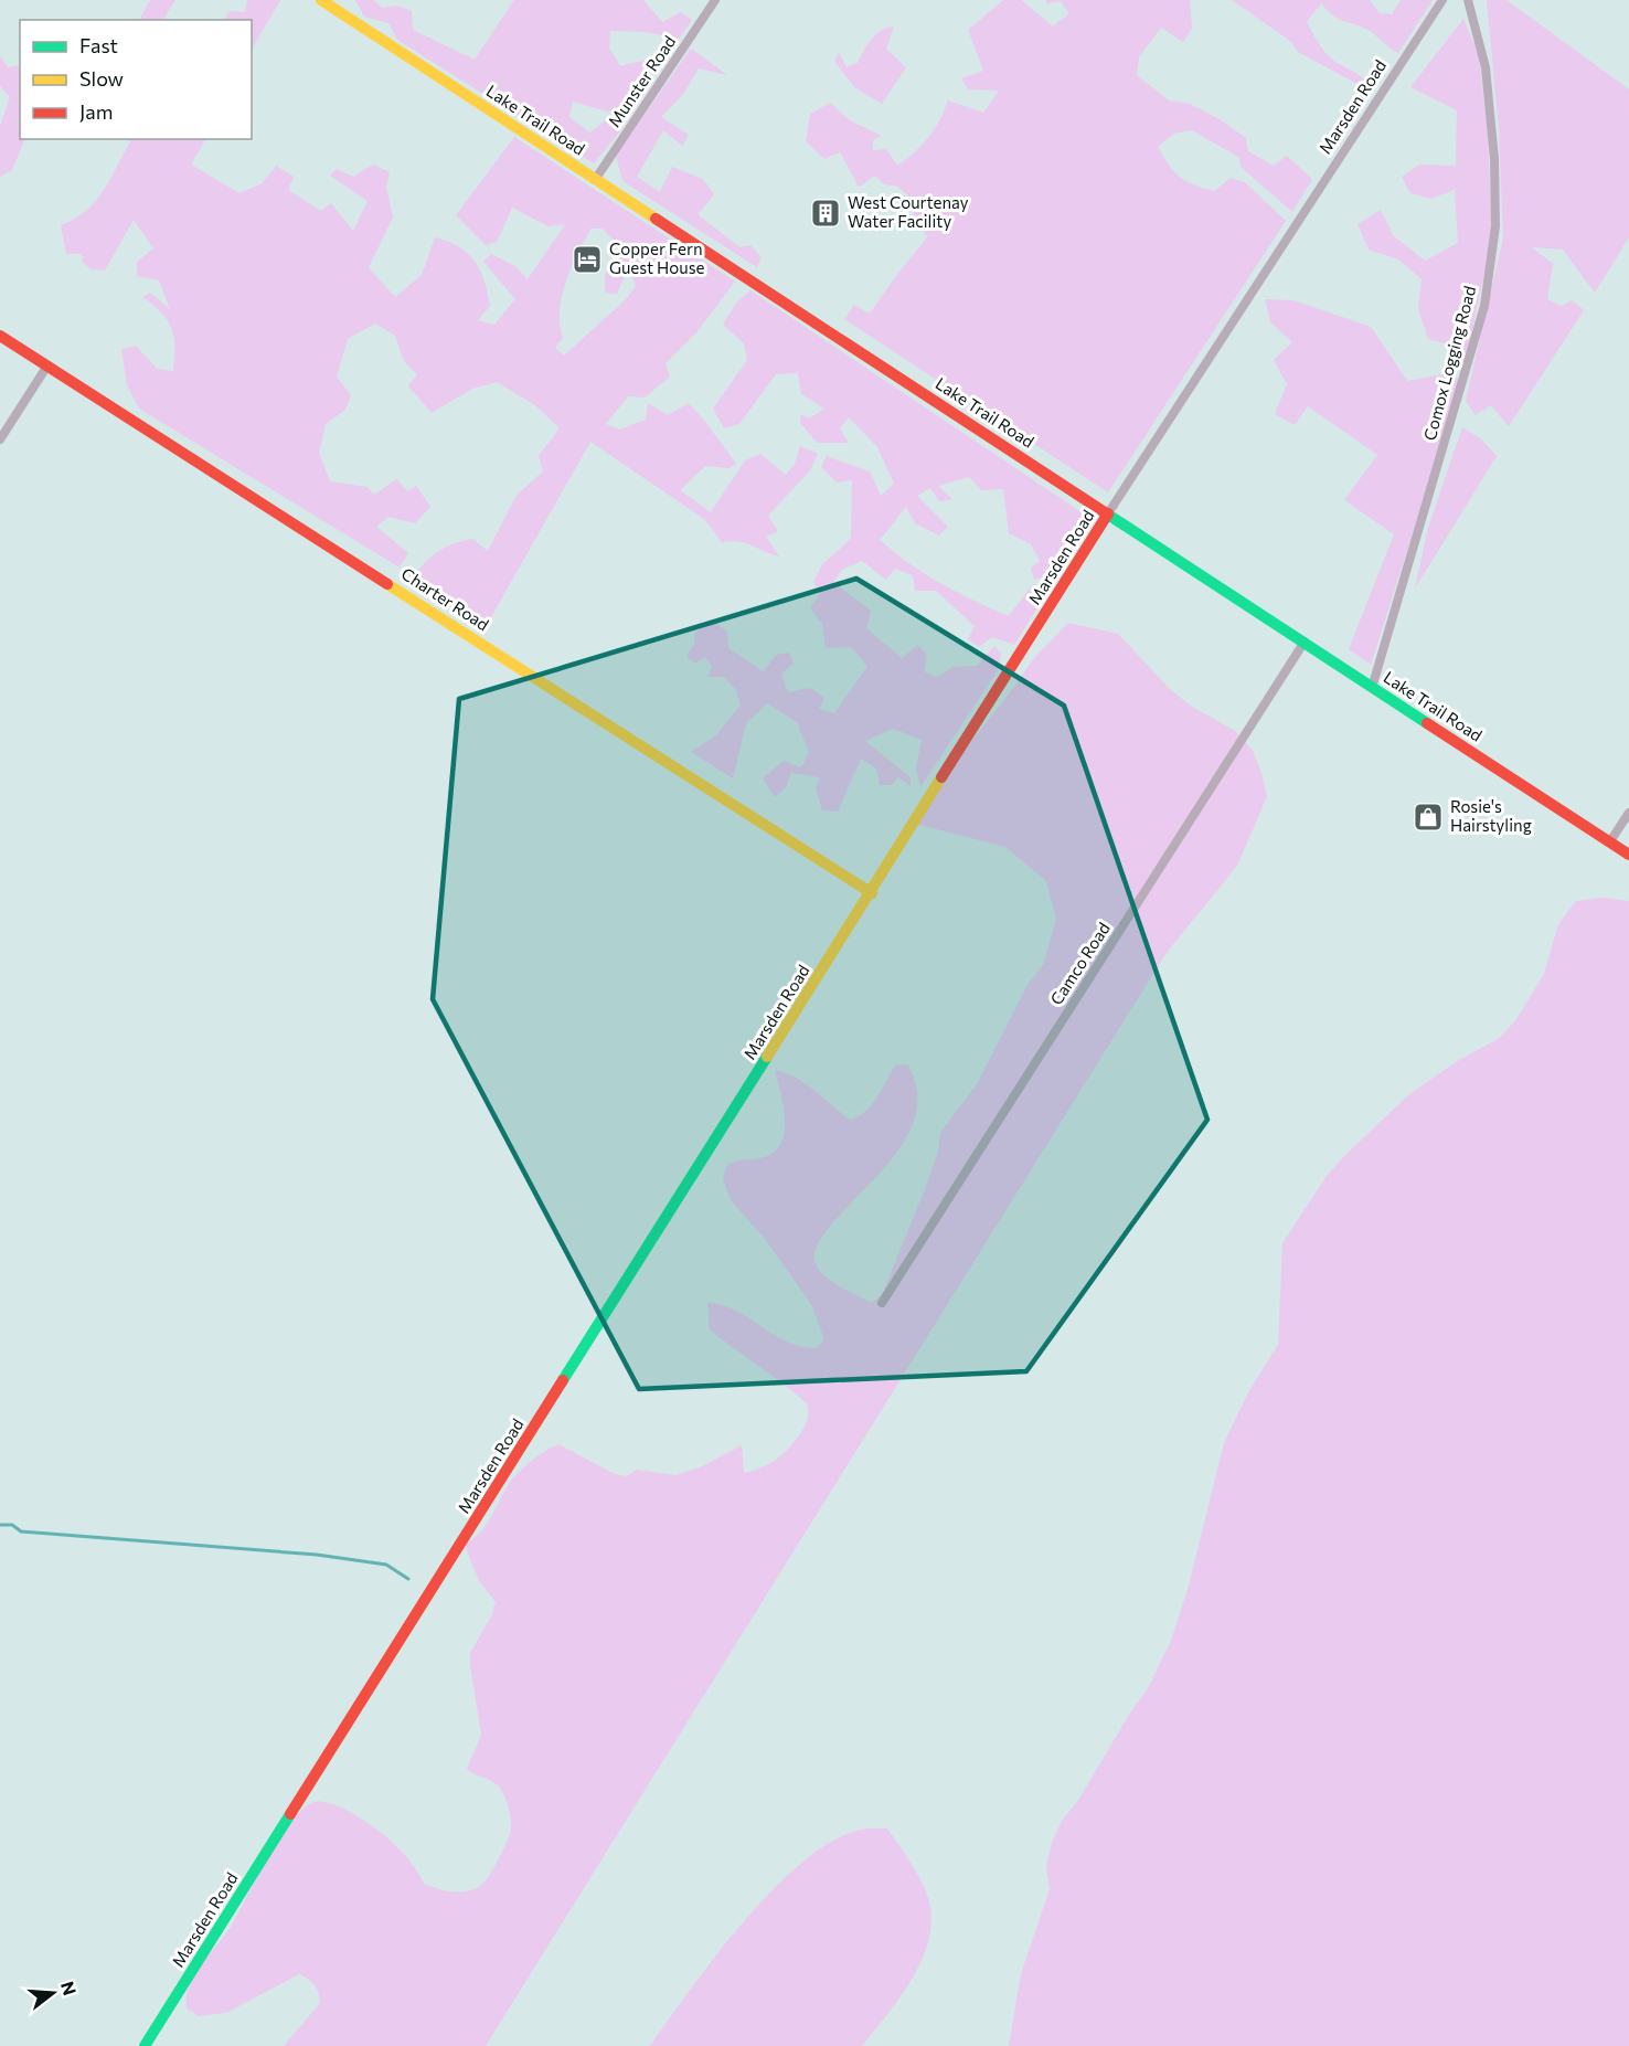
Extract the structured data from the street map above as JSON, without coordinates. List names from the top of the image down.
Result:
{
  "streets": {
    "street": [
      "Munster Road",
      "Marsden Road",
      "Lake Trail Road",
      "Comox Logging Road",
      "Charter Road",
      "Camco Road"
    ]
  },
  "crossings": [
    ["Munster Road", "Lake Trail Road"],
    ["Marsden Road", "Lake Trail Road"],
    ["Marsden Road", "Charter Road"],
    ["Lake Trail Road", "Comox Logging Road"],
    ["Lake Trail Road", "Camco Road"]
  ],
  "places": {
    "building": ["West Courtenay Water Facility"],
    "hotel": ["Copper Fern Guest House"],
    "shop": ["Rosie's Hairstyling"]
  },
  "legend": ["Fast", "Slow", "Jam"],
  "north": "right"
}
